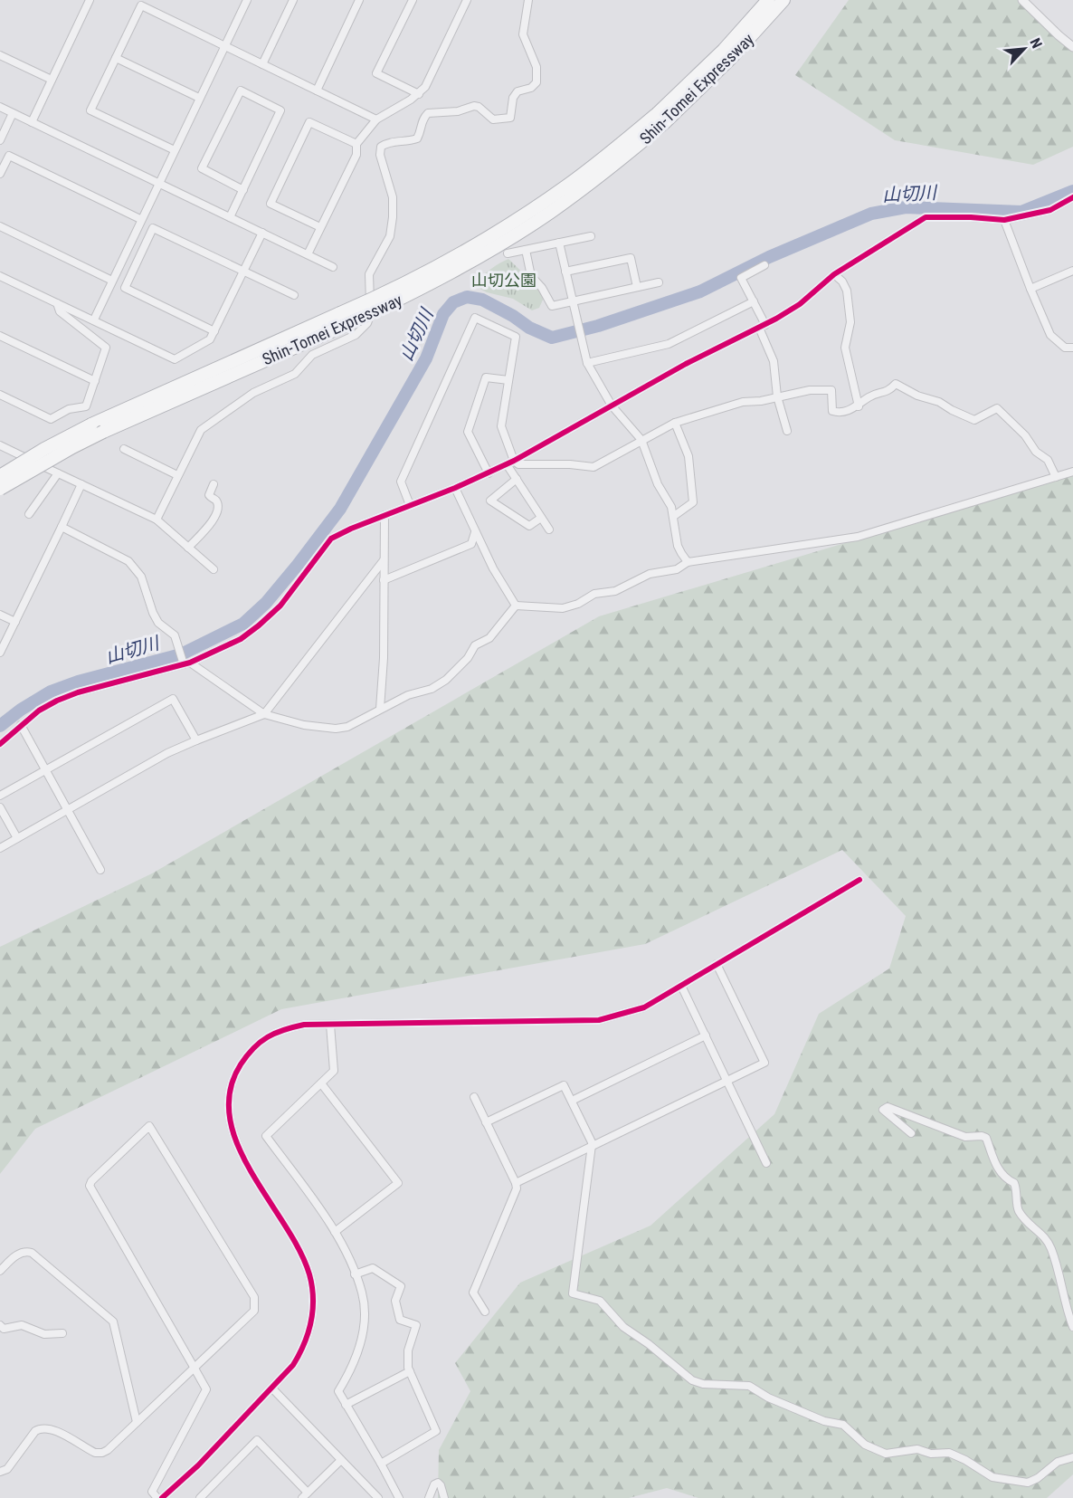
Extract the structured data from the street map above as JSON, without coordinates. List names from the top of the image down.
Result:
{
  "streets": {
    "highway": ["Shin-Tomei Expressway"]
  },
  "water": ["山切川"],
  "parks": ["山切公園"],
  "north": "top right"
}
